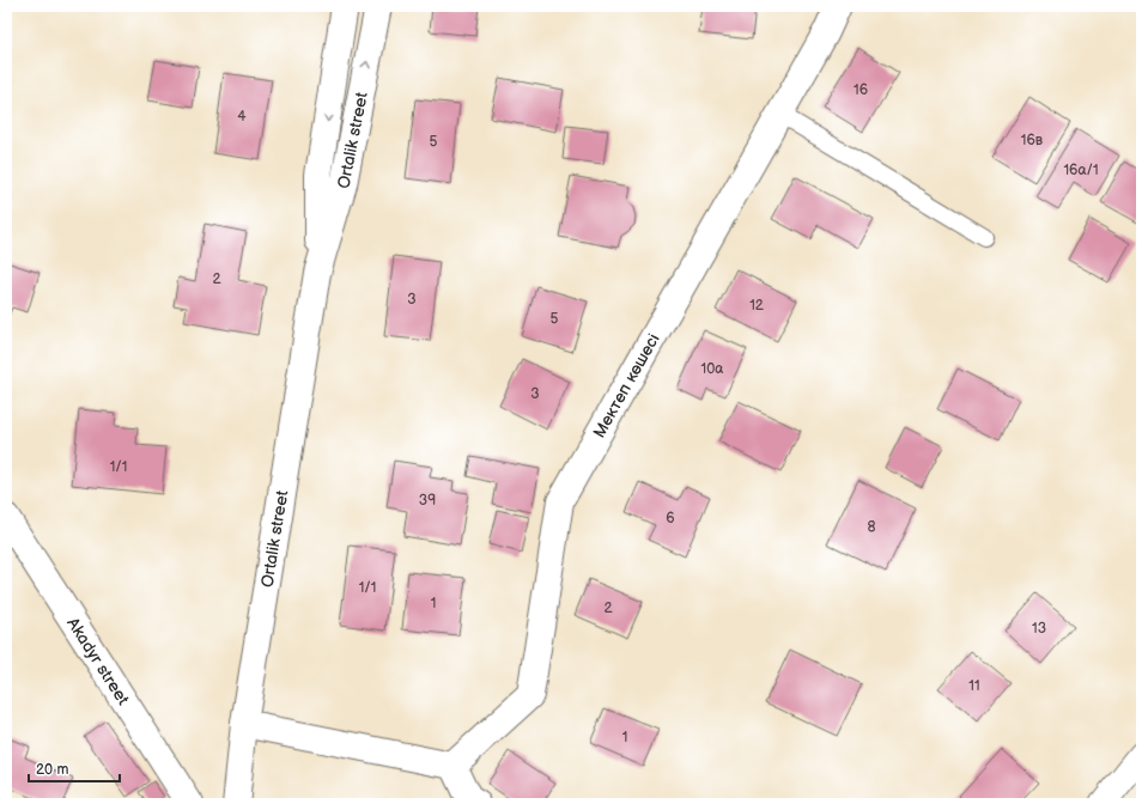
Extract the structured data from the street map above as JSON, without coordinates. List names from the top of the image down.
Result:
{
  "streets": {
    "street": ["Ortalik street", "Мектеп көшесі", "Akadyr street"]
  },
  "house_numbers": [
    "16",
    "4",
    "16в",
    "5",
    "16а/1",
    "2",
    "3",
    "12",
    "5",
    "10а",
    "3",
    "1/1",
    "39",
    "6",
    "8",
    "1/1",
    "1",
    "2",
    "13",
    "11",
    "1"
  ],
  "scale_bar": "20 m"
}
